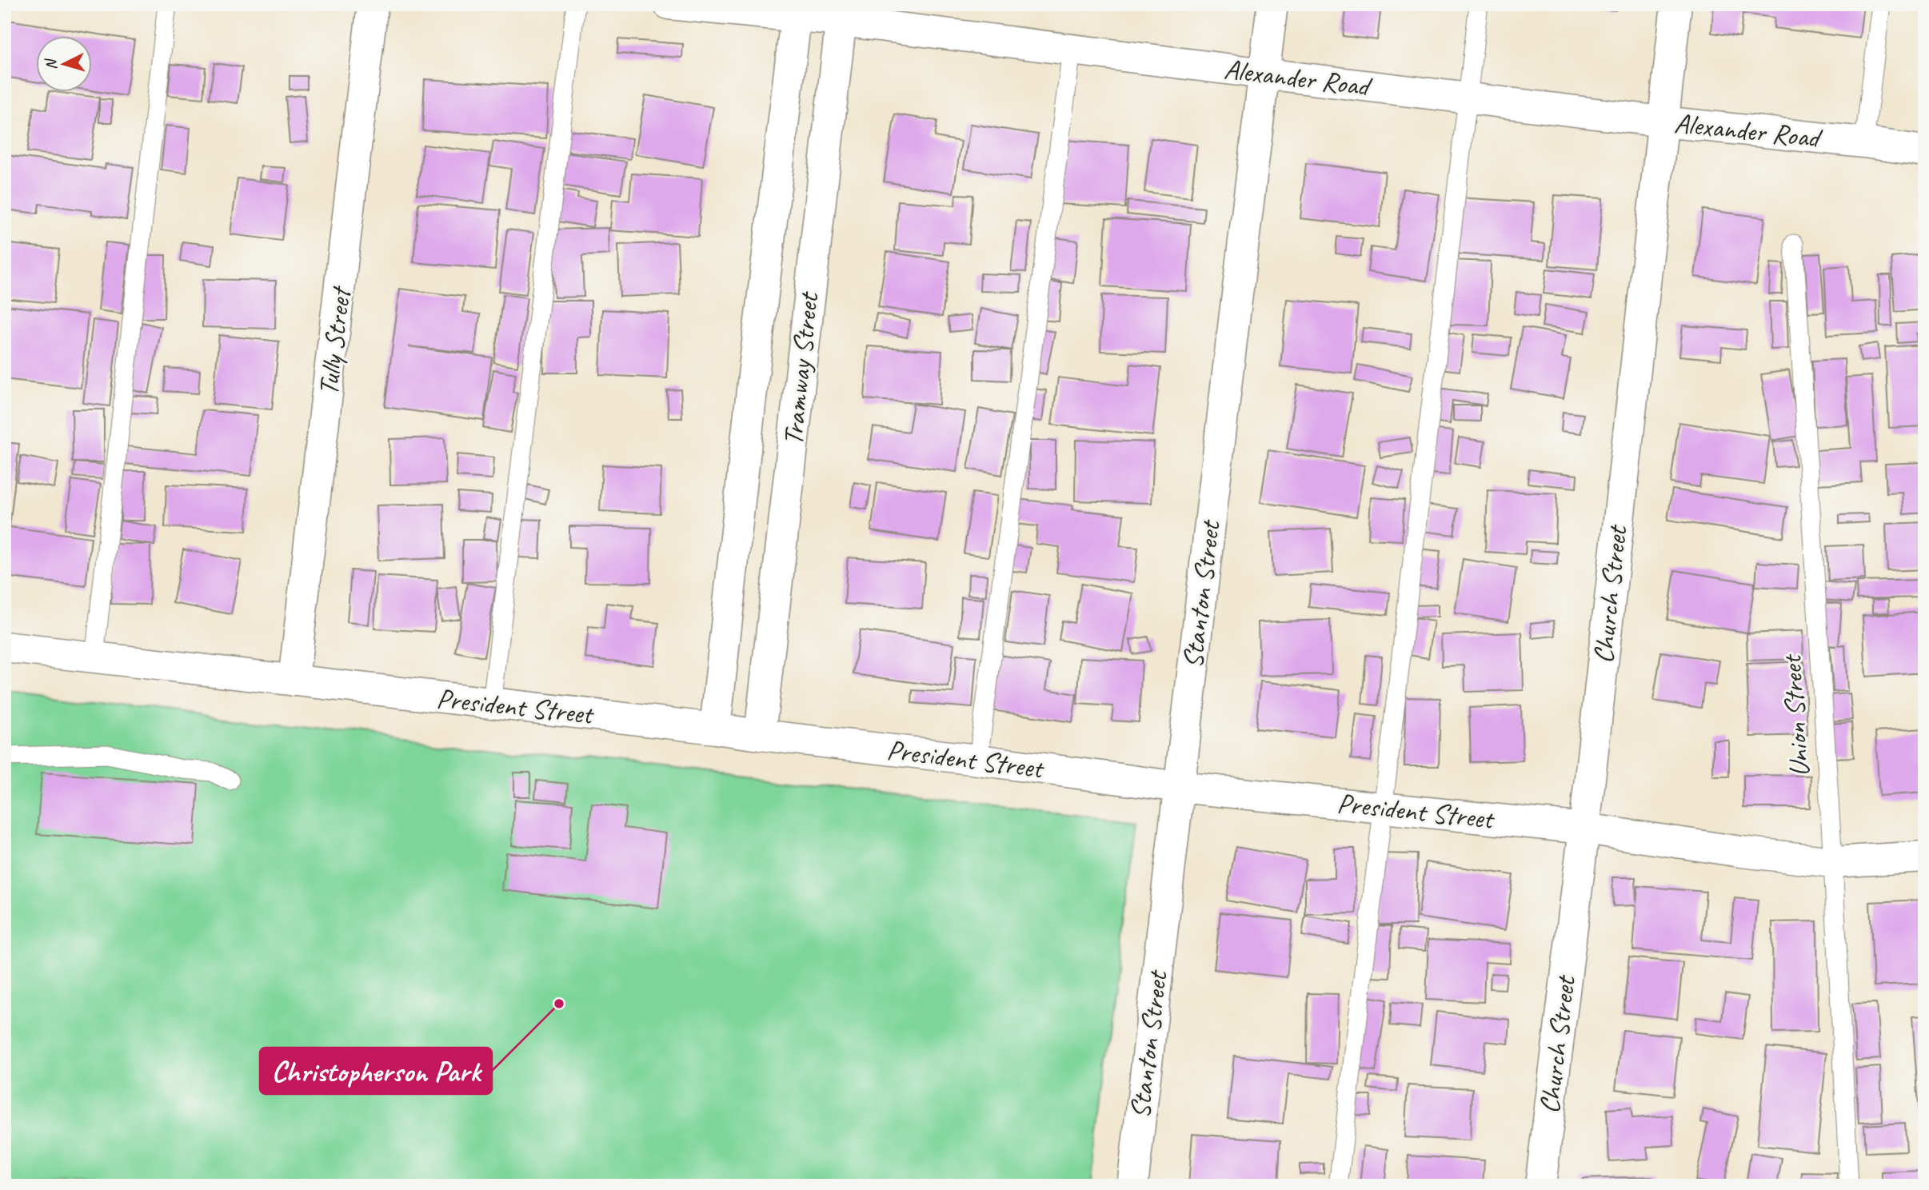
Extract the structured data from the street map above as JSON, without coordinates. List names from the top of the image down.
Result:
{
  "streets": {
    "street": [
      "Alexander Road",
      "Tully Street",
      "Tramway Street",
      "Stanton Street",
      "Church Street",
      "President Street"
    ],
    "lane": ["Union Street"]
  },
  "crossings": [
    ["Alexander Road", "Tramway Street"],
    ["Alexander Road", "Stanton Street"],
    ["Alexander Road", "Church Street"],
    ["Tully Street", "President Street"],
    ["Tramway Street", "President Street"],
    ["Stanton Street", "President Street"],
    ["Church Street", "President Street"],
    ["President Street", "Union Street"]
  ],
  "places": ["Christopherson Park"],
  "north": "left"
}
